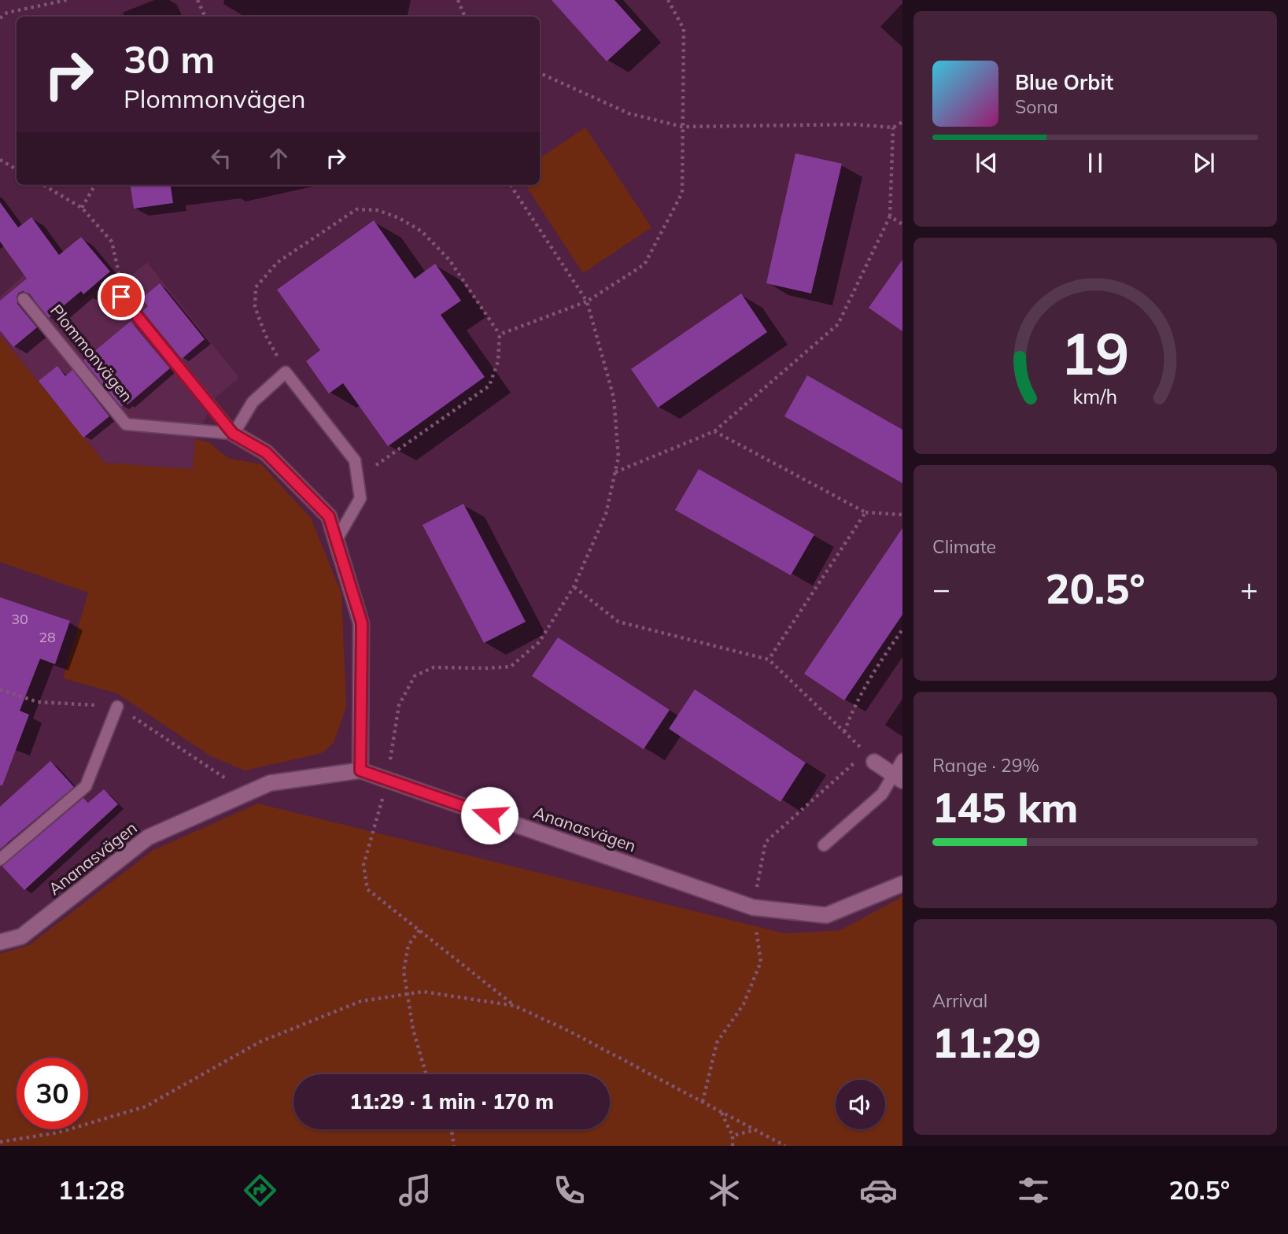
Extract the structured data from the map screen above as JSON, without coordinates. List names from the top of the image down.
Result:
{
  "streets": {
    "street": ["Plommonvägen", "Ananasvägen"]
  },
  "crossings": [
    ["Plommonvägen", "Ananasvägen"]
  ],
  "house_numbers": ["30", "28"],
  "page": {
    "turn": ["30 m", "Plommonvägen"],
    "song": ["Blue Orbit", "Sona"],
    "tile": [
      "Climate",
      ["Range · 29%", "145 km"],
      ["Arrival", "11:29"]
    ],
    "heat": ["−", "20.5°", "+"],
    "limit": "30",
    "trip": "11:29 · 1 min · 170 m",
    "tabs": ["11:28", "20.5°"],
    "gauge": ["19", "km/h"]
  }
}
